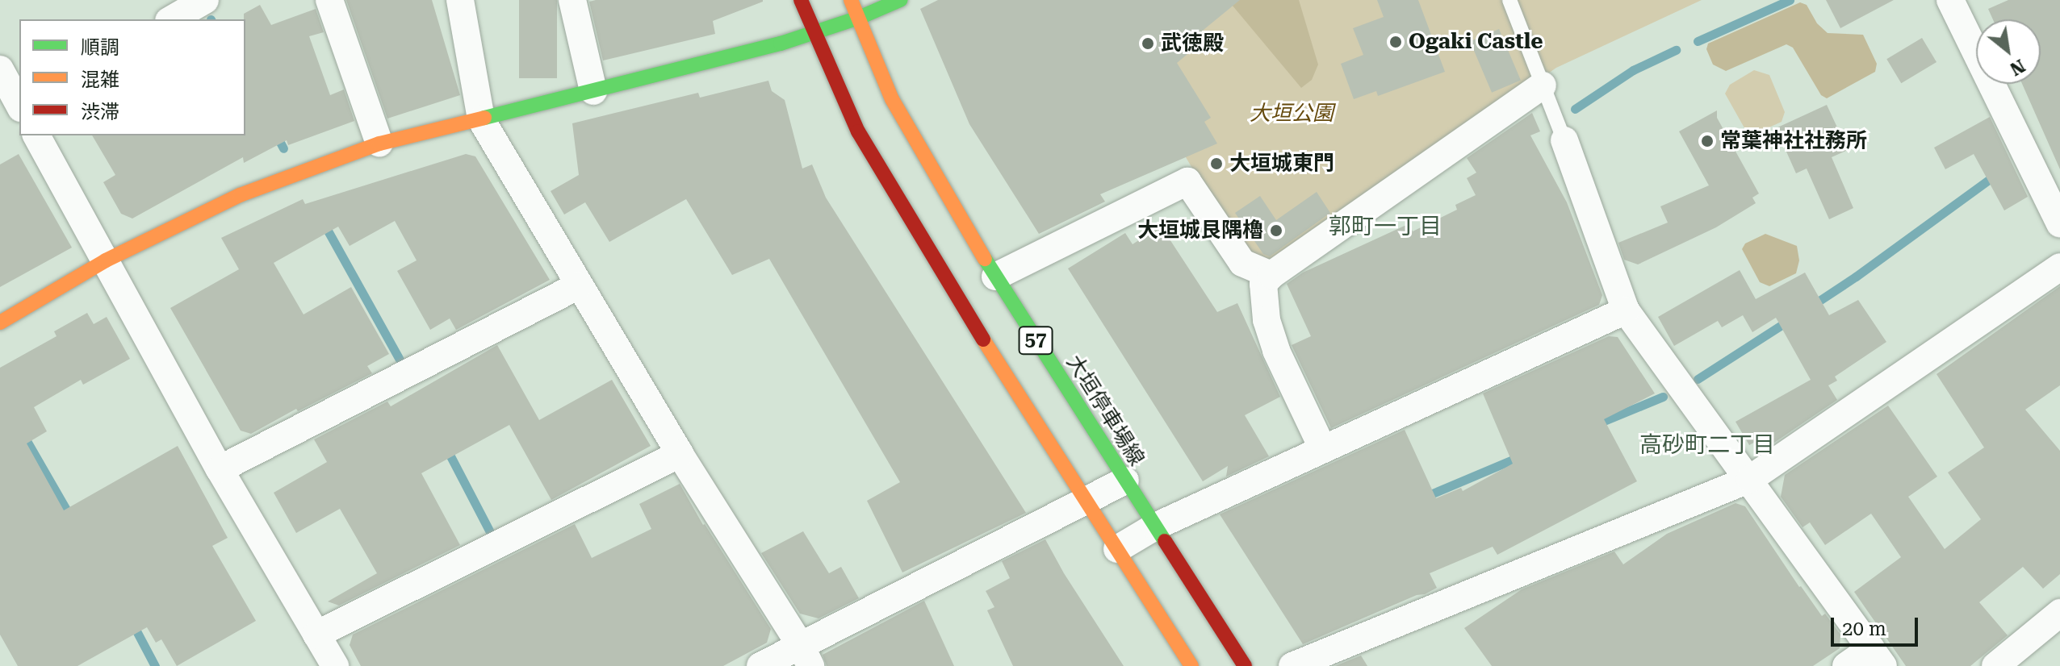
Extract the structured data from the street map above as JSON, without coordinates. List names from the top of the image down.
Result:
{
  "streets": {
    "main road": ["57", "大垣停車場線"]
  },
  "districts": ["郭町一丁目", "高砂町二丁目"],
  "parks": ["大垣公園"],
  "places": [
    "Ogaki Castle",
    "武徳殿",
    "常葉神社社務所",
    "大垣城東門",
    "大垣城艮隅櫓"
  ],
  "legend": ["順調", "混雑", "渋滞"],
  "scale_bar": "20 m",
  "north": "bottom right"
}
